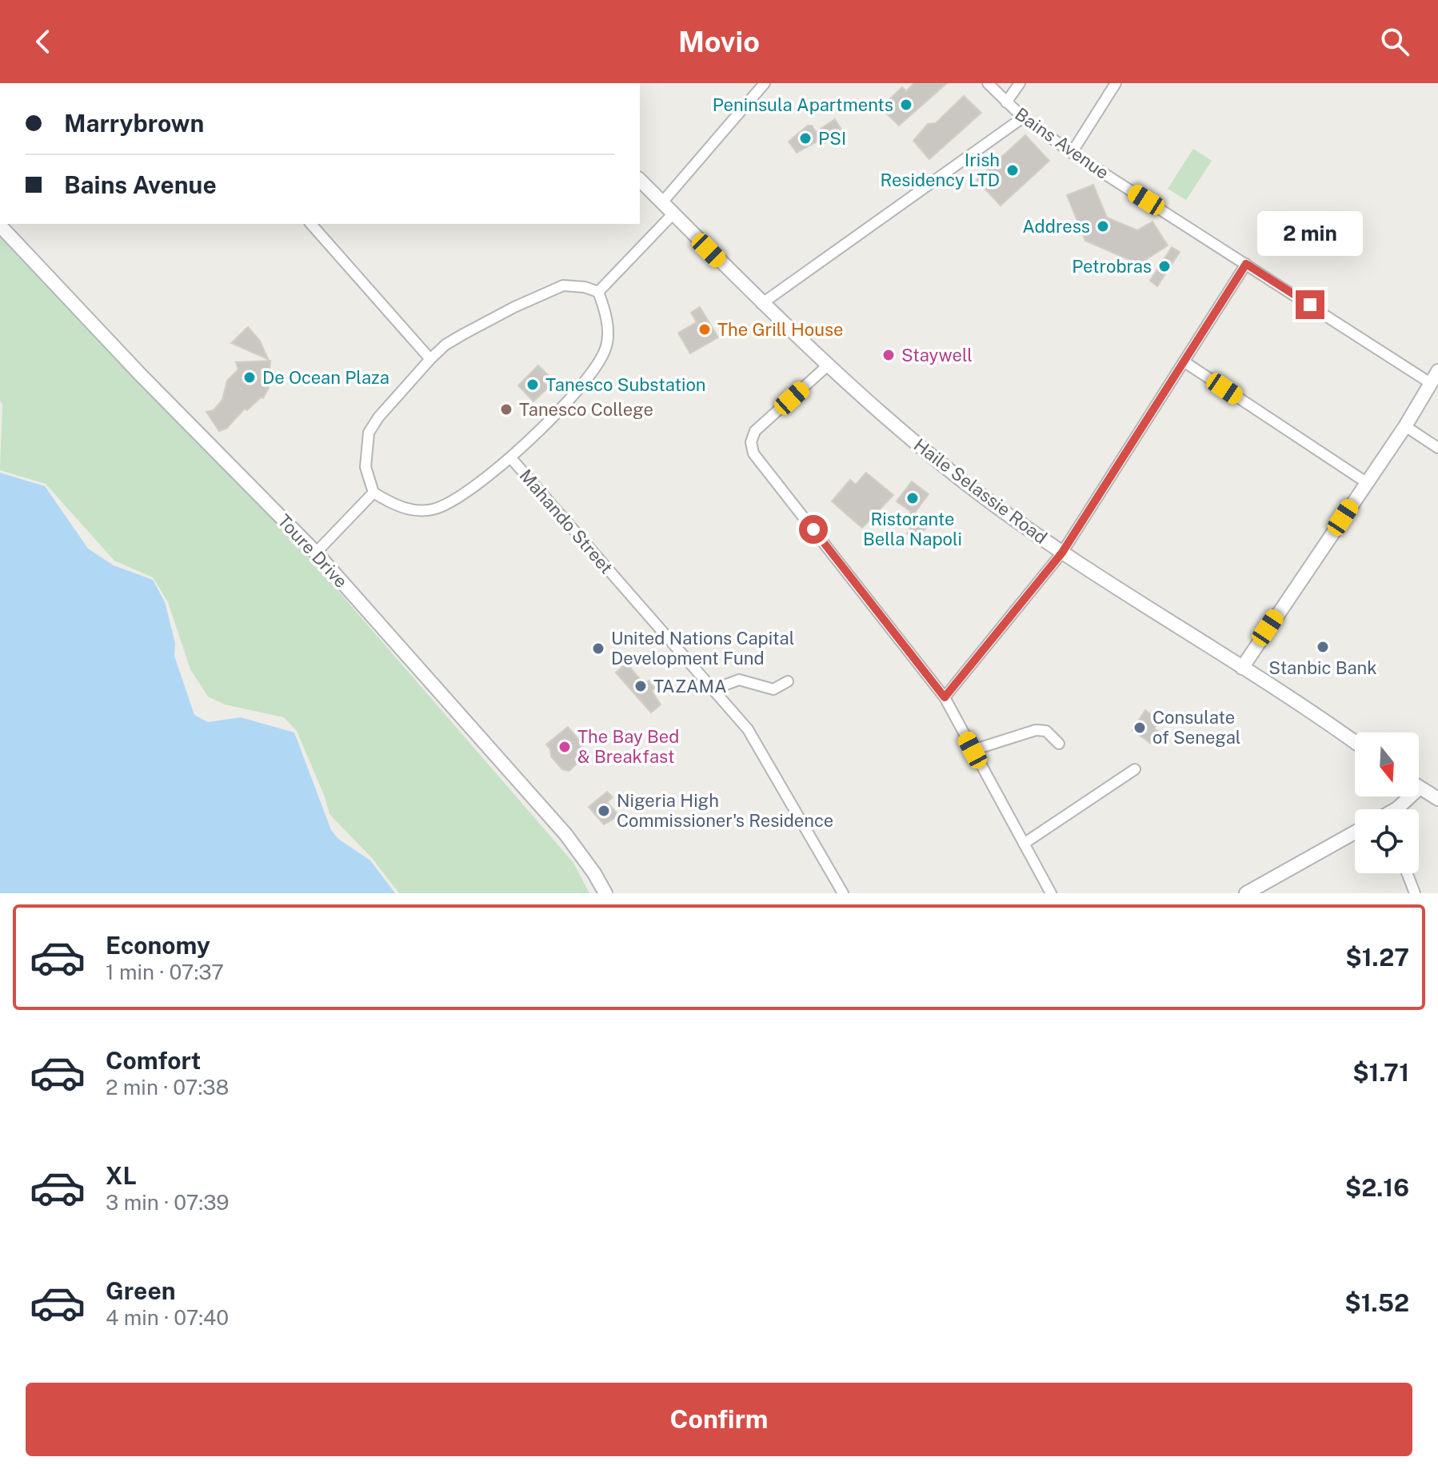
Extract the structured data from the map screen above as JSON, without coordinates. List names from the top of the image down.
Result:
{
  "streets": {
    "street": [
      "Bains Avenue",
      "Haile Selassie Road",
      "Mahando Street",
      "Toure Drive"
    ]
  },
  "places": [
    "Peninsula Apartments",
    "PSI",
    "Irish Residency LTD",
    "Address",
    "Petrobras",
    "The Grill House",
    "Staywell",
    "De Ocean Plaza",
    "Tanesco Substation",
    "Tanesco College",
    "Ristorante Bella Napoli",
    "Stanbic Bank",
    "United Nations Capital Development Fund",
    "TAZAMA",
    "Consulate of Senegal",
    "The Bay Bed & Breakfast",
    "Nigeria High Commissioner's Residence"
  ],
  "north": "bottom",
  "page": {
    "header": "Movio",
    "banner": ["Marrybrown", "Bains Avenue"],
    "bubble": "2 min",
    "list": [
      {
        "name": "Economy",
        "note": "1 min · 07:37",
        "value": "$1.27"
      },
      {
        "name": "Comfort",
        "note": "2 min · 07:38",
        "value": "$1.71"
      },
      {
        "name": "XL",
        "note": "3 min · 07:39",
        "value": "$2.16"
      },
      {
        "name": "Green",
        "note": "4 min · 07:40",
        "value": "$1.52"
      }
    ],
    "buttons": "Confirm"
  }
}
